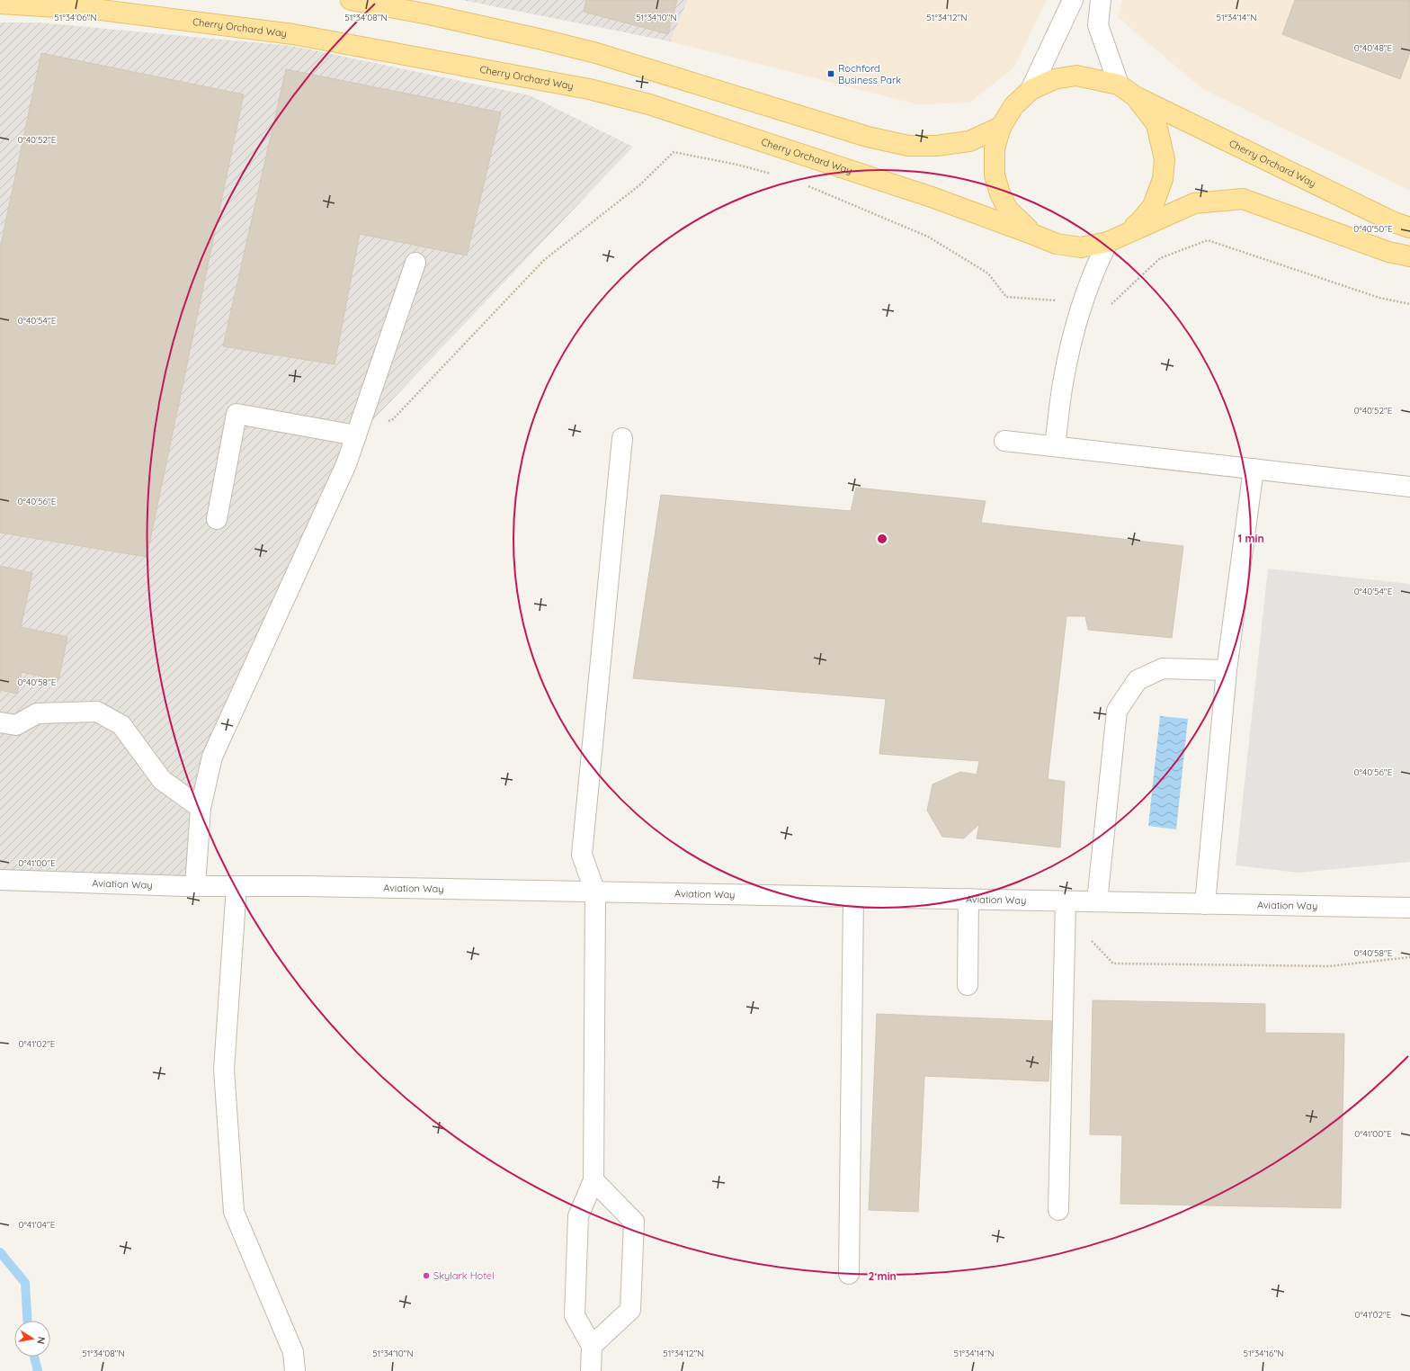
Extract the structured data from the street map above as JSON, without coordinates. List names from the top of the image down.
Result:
{
  "streets": {
    "main road": ["Cherry Orchard Way"],
    "street": ["Aviation Way"]
  },
  "places": {
    "transit": ["Rochford Business Park"],
    "other": ["Skylark Hotel"]
  },
  "north": "right",
  "coordinates": [
    "51°34'06\"N",
    "51°34'08\"N",
    "51°34'10\"N",
    "51°34'12\"N",
    "51°34'14\"N",
    "0°40'48\"E",
    "0°40'52\"E",
    "0°40'50\"E",
    "0°40'54\"E",
    "0°40'56\"E",
    "0°40'58\"E",
    "0°41'00\"E",
    "0°41'02\"E",
    "0°41'04\"E",
    "51°34'16\"N"
  ],
  "rings": ["1 min", "2 min"]
}
